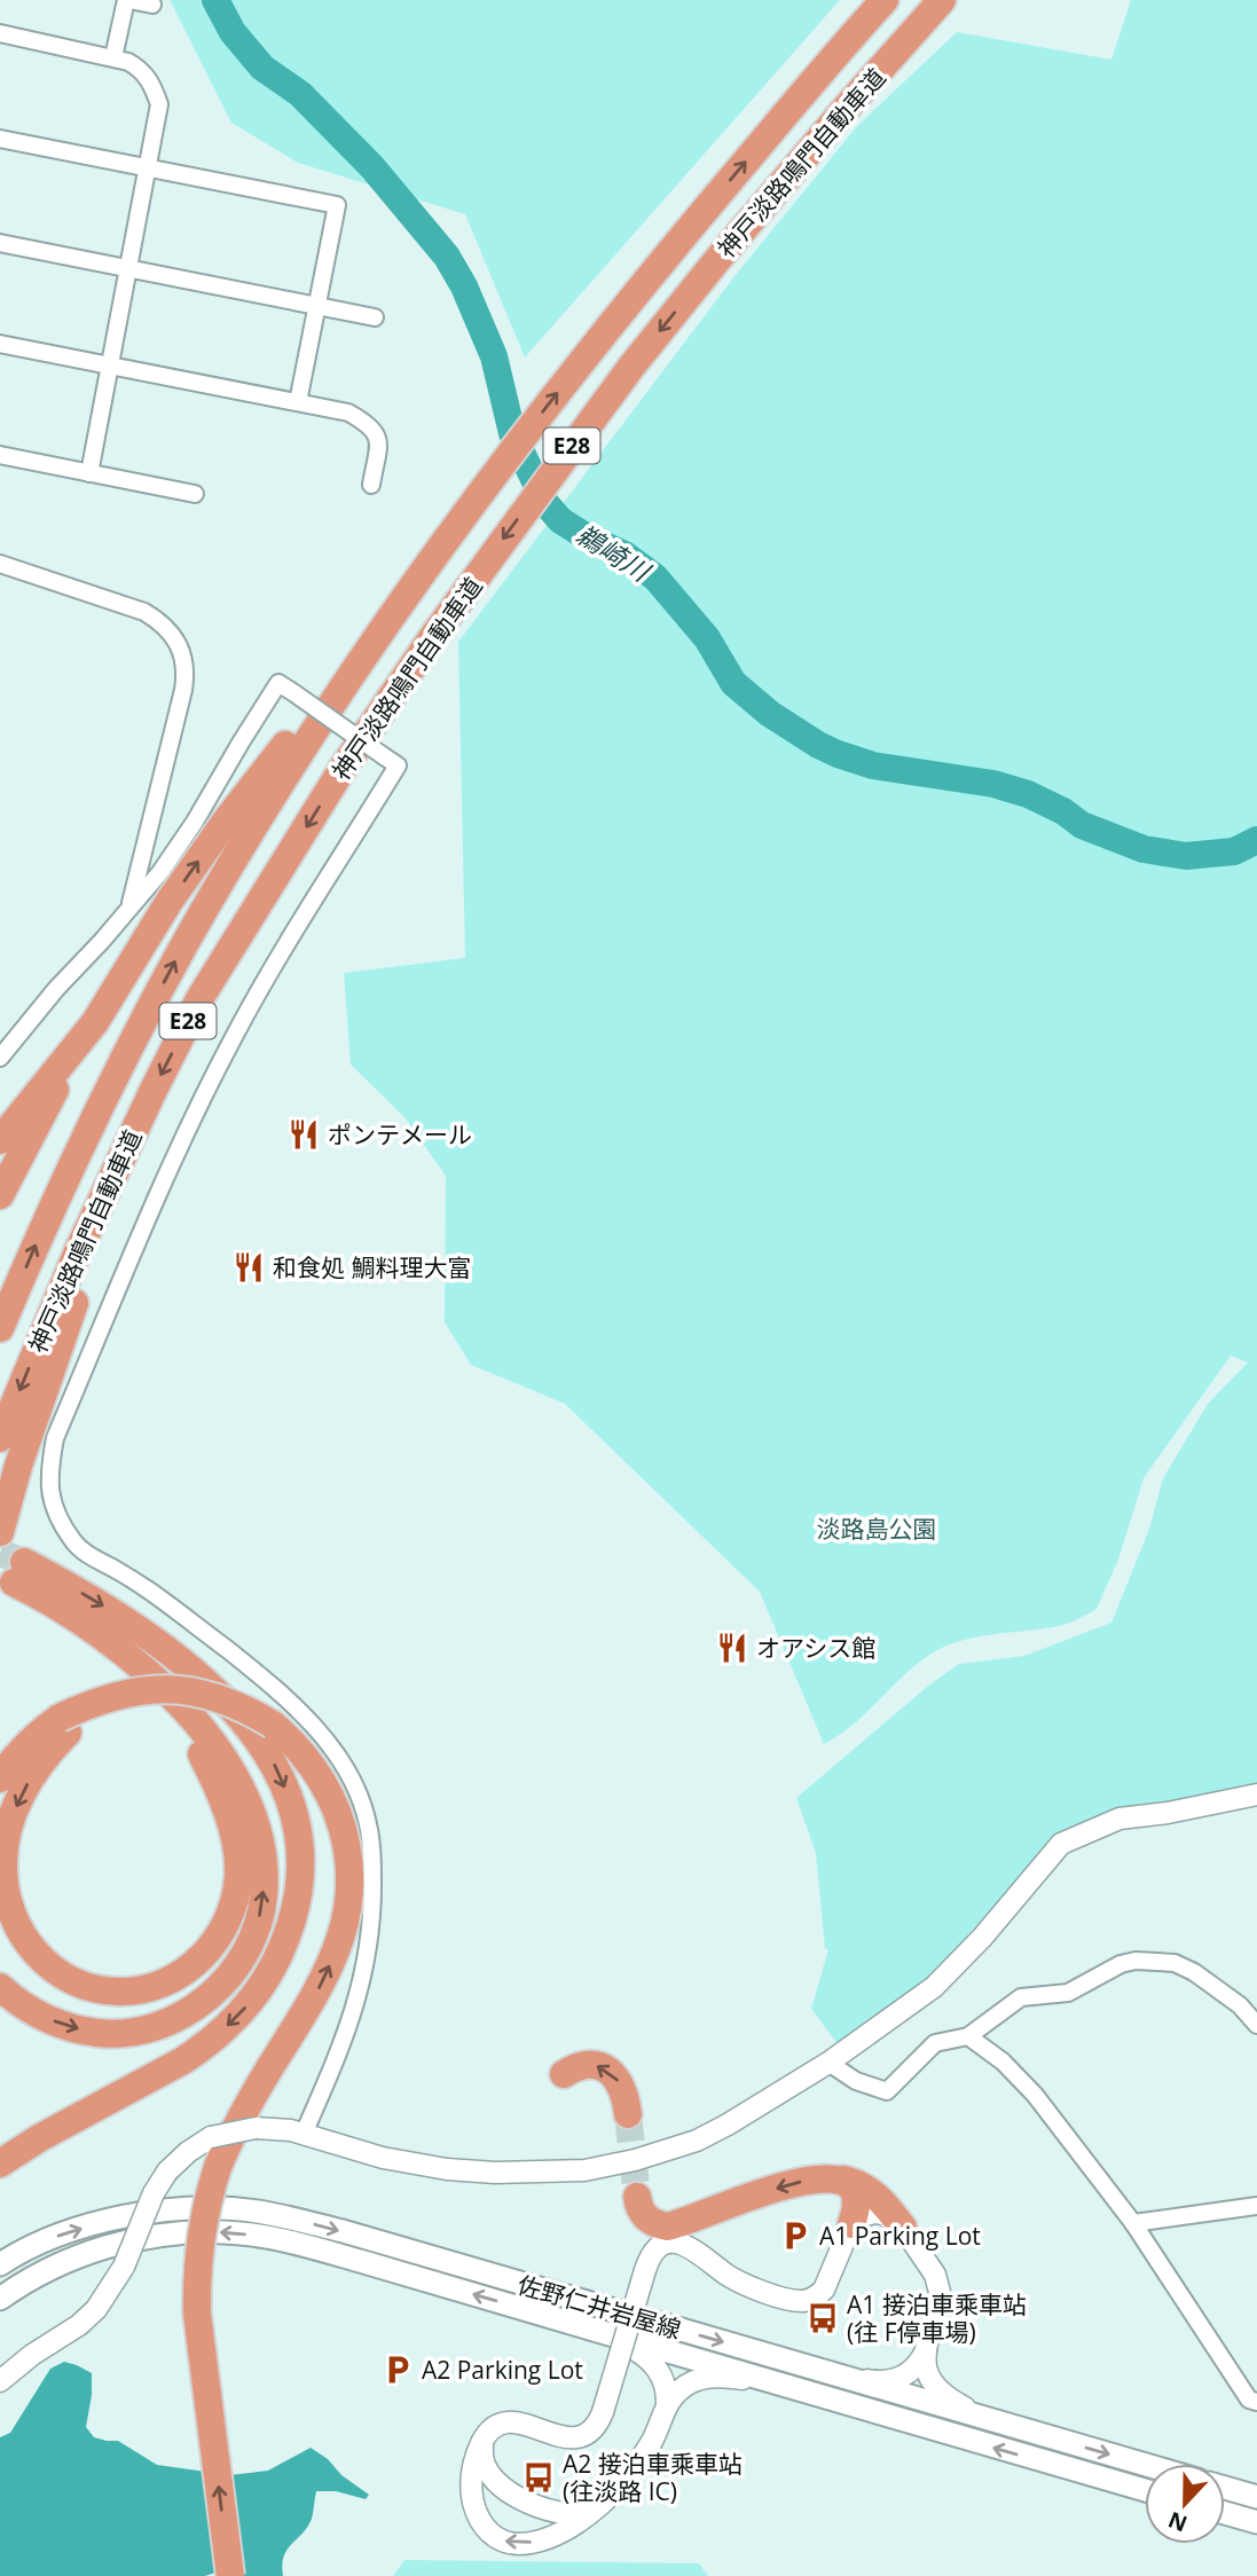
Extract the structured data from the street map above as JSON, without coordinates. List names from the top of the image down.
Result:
{
  "streets": {
    "highway": ["神戸淡路鳴門自動車道", "E28"],
    "main road": ["佐野仁井岩屋線"]
  },
  "water": ["鵜崎川"],
  "parks": ["淡路島公園"],
  "places": {
    "restaurant": ["ポンテメール", "和食処 鯛料理大富", "オアシス館"],
    "parking": ["A1 Parking Lot", "A2 Parking Lot"],
    "bus stop": ["A1 接泊車乘車站 (往 F停車場)", "A2 接泊車乘車站 (往淡路 IC)"]
  },
  "north": "bottom"
}
